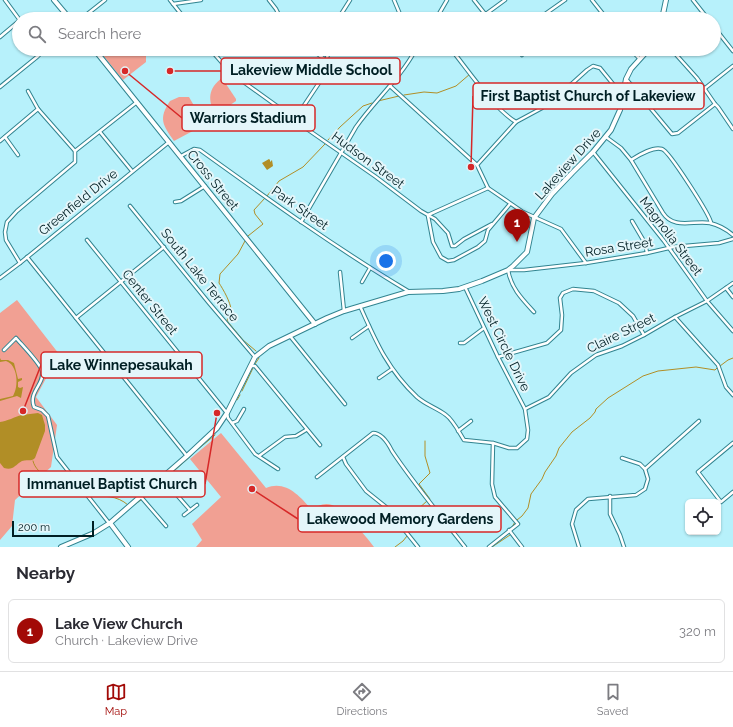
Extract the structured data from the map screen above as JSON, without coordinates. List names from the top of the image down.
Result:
{
  "streets": {
    "main road": ["Lakeview Drive", "Cross Street"],
    "street": [
      "Hudson Street",
      "Greenfield Drive",
      "Park Street",
      "Magnolia Street",
      "Rosa Street",
      "South Lake Terrace",
      "Center Street",
      "Claire Street",
      "West Circle Drive"
    ]
  },
  "crossings": [
    ["Lakeview Drive", "Cross Street"],
    ["Lakeview Drive", "Park Street"],
    ["Lakeview Drive", "Magnolia Street"],
    ["Lakeview Drive", "Rosa Street"],
    ["Lakeview Drive", "South Lake Terrace"],
    ["Lakeview Drive", "Center Street"],
    ["Lakeview Drive", "West Circle Drive"],
    ["Cross Street", "Greenfield Drive"],
    ["Cross Street", "Park Street"],
    ["Magnolia Street", "Rosa Street"],
    ["Magnolia Street", "Claire Street"],
    ["Claire Street", "West Circle Drive"]
  ],
  "places": [
    "Warriors Stadium",
    "Lakeview Middle School",
    "First Baptist Church of Lakeview",
    "Lake Winnepesaukah",
    "Immanuel Baptist Church",
    "Lakewood Memory Gardens"
  ],
  "scale_bar": "200 m",
  "page": {
    "search": "Search here",
    "pins": "1",
    "scale": "200 m",
    "heading": "Nearby",
    "list": [
      {
        "mark": "1",
        "name": "Lake View Church",
        "note": "Church · Lakeview Drive",
        "value": "320 m"
      }
    ],
    "nav": ["Map", "Directions", "Saved"]
  }
}
